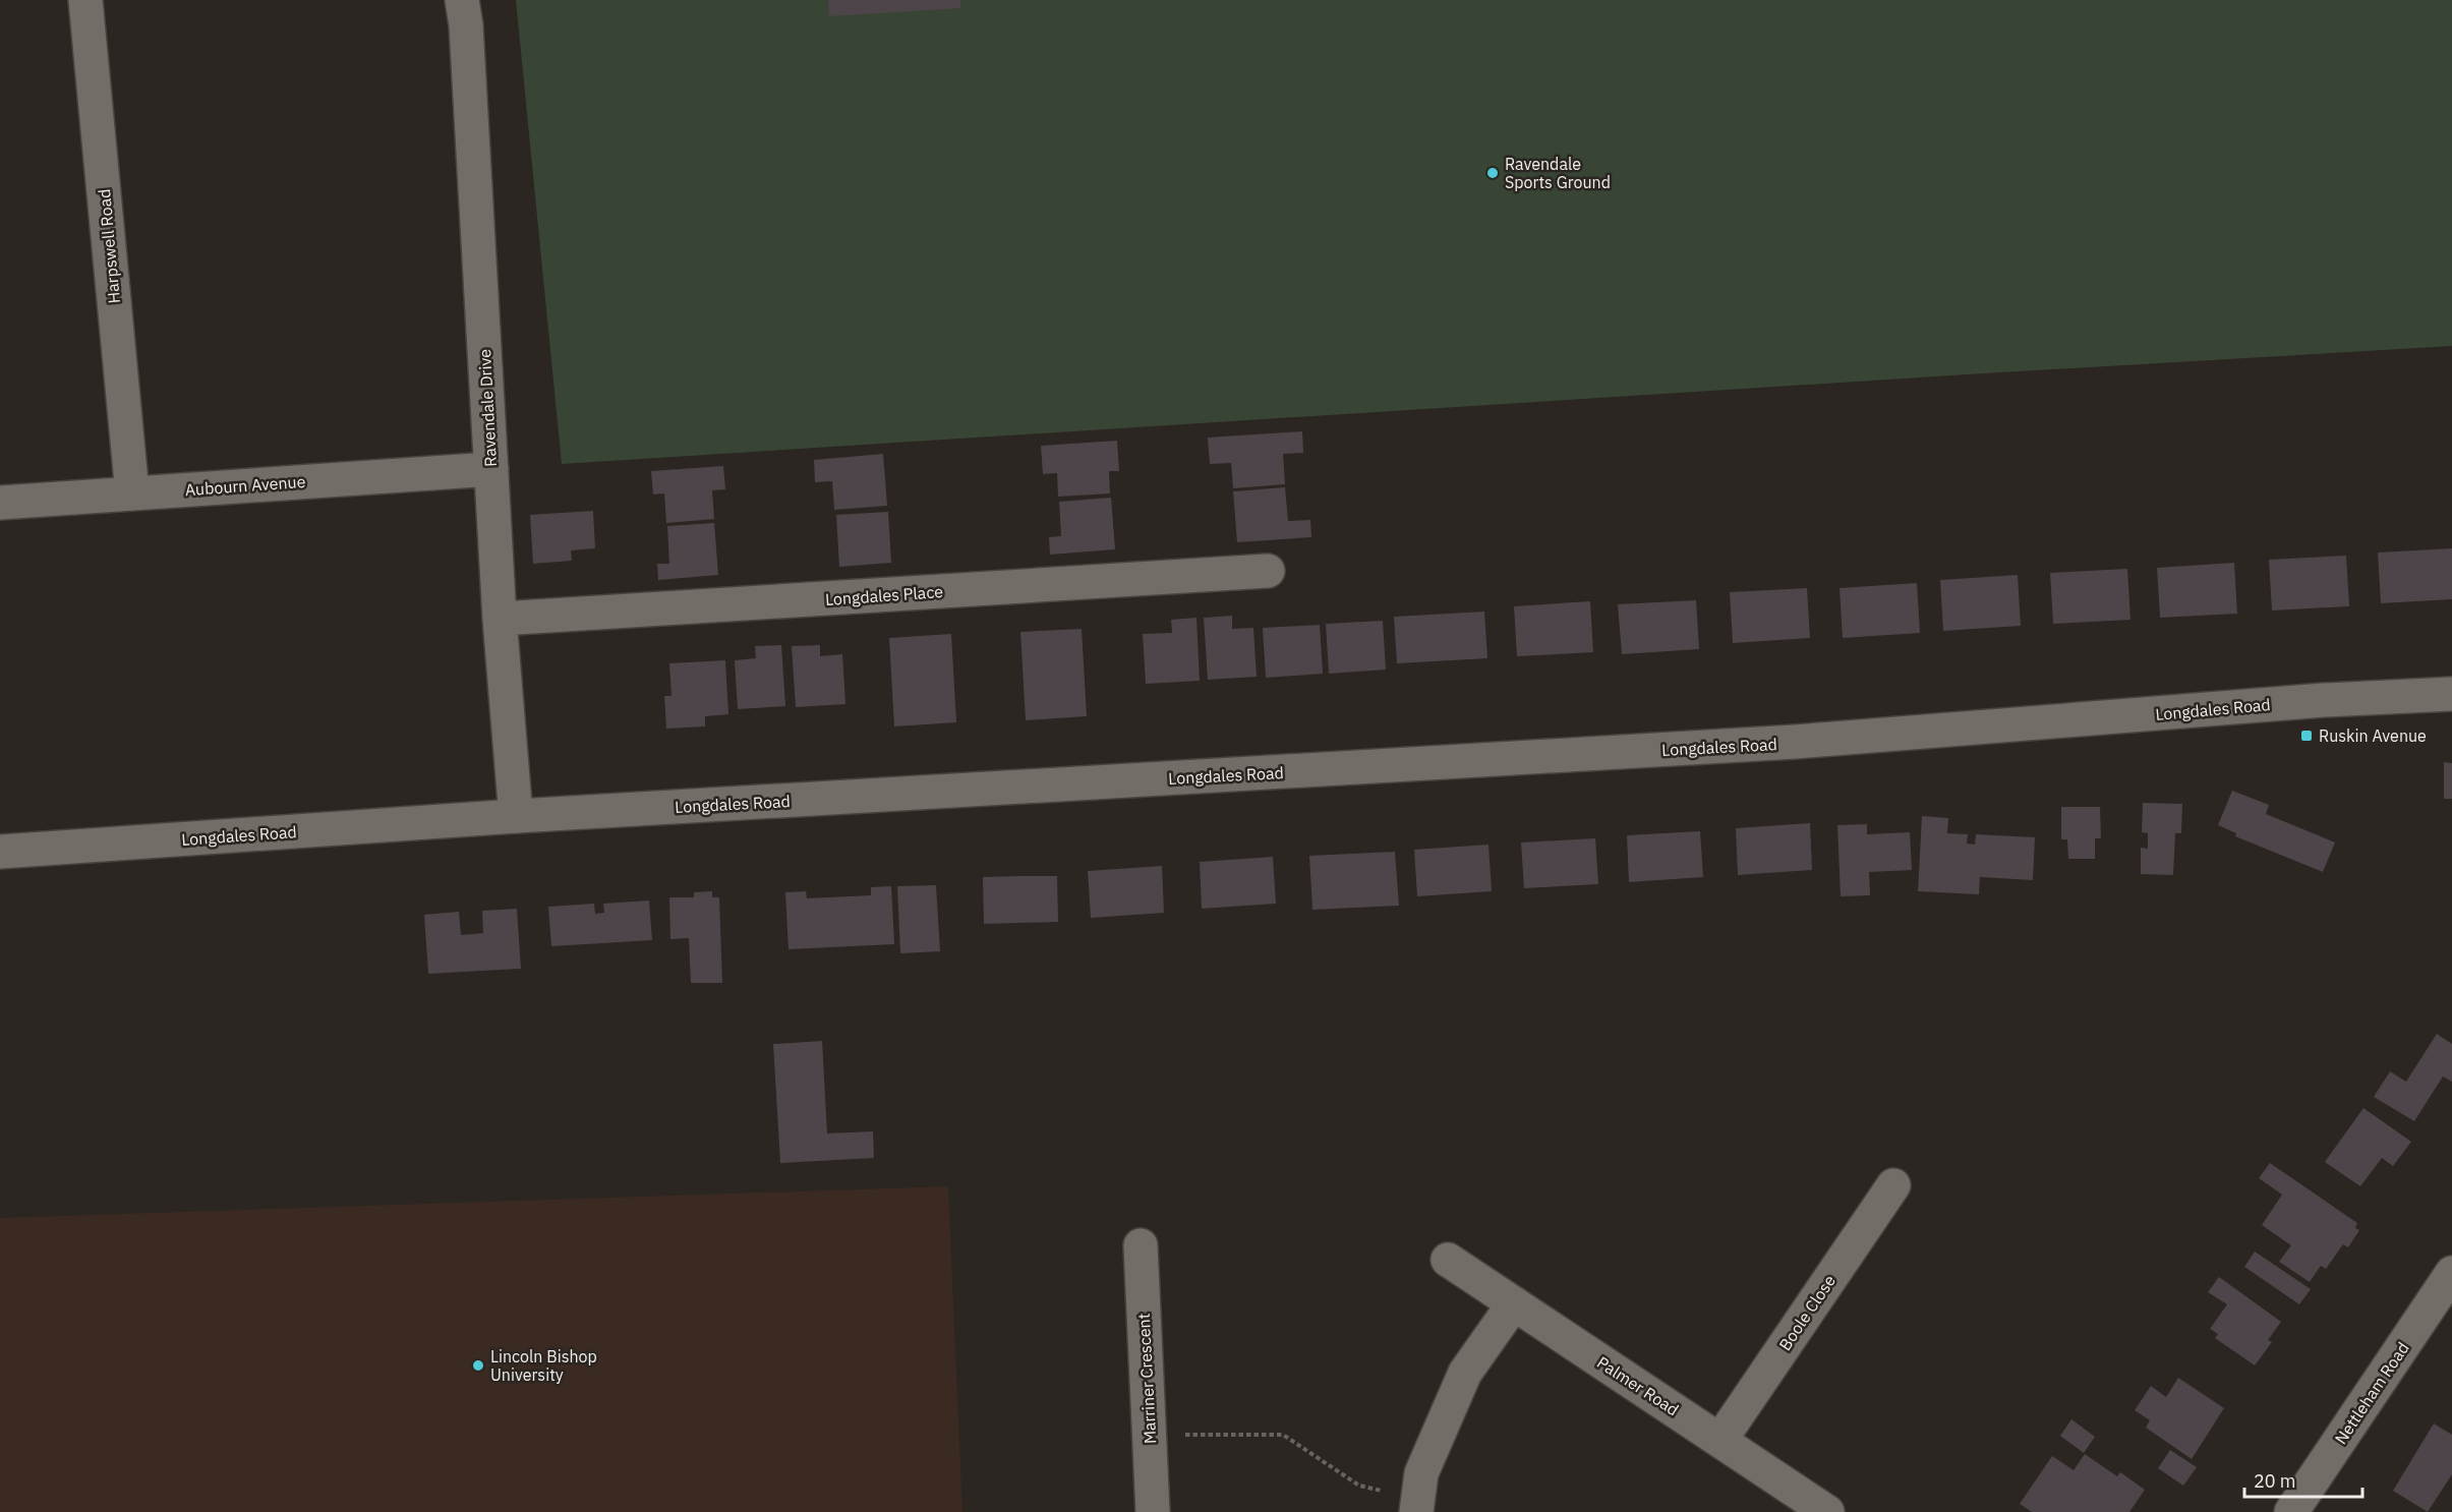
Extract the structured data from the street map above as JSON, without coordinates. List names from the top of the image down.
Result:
{
  "streets": {
    "street": [
      "Harpswell Road",
      "Ravendale Drive",
      "Aubourn Avenue",
      "Longdales Place",
      "Longdales Road",
      "Boole Close",
      "Marriner Crescent",
      "Palmer Road",
      "Nettleham Road"
    ]
  },
  "crossings": [
    ["Harpswell Road", "Aubourn Avenue"],
    ["Ravendale Drive", "Aubourn Avenue"],
    ["Ravendale Drive", "Longdales Place"],
    ["Ravendale Drive", "Longdales Road"],
    ["Boole Close", "Palmer Road"]
  ],
  "places": {
    "other": ["Ravendale Sports Ground", "Lincoln Bishop University"],
    "transit": ["Ruskin Avenue"]
  },
  "scale_bar": "20 m"
}
